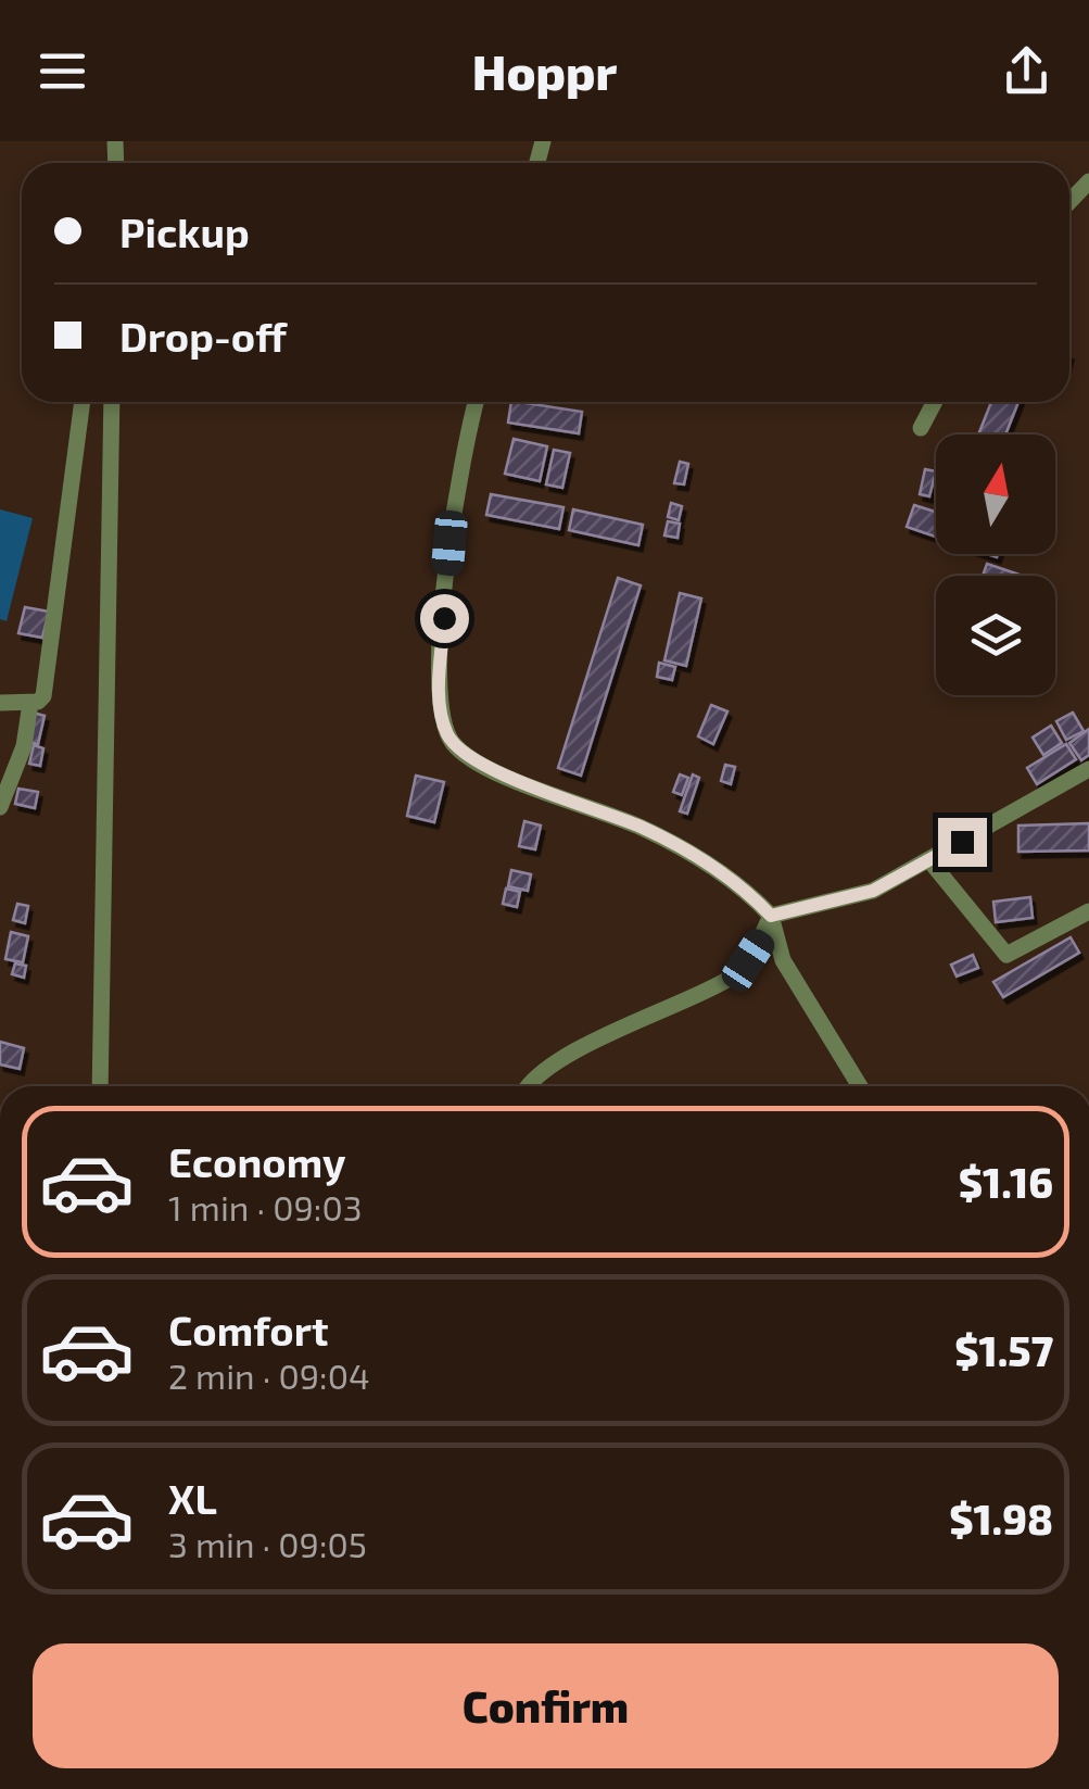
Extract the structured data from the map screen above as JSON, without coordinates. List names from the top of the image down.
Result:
{
  "north": "top",
  "page": {
    "header": "Hoppr",
    "banner": ["Pickup", "Drop-off"],
    "list": [
      {
        "name": "Economy",
        "note": "1 min · 09:03",
        "value": "$1.16"
      },
      {
        "name": "Comfort",
        "note": "2 min · 09:04",
        "value": "$1.57"
      },
      {
        "name": "XL",
        "note": "3 min · 09:05",
        "value": "$1.98"
      }
    ],
    "buttons": "Confirm"
  }
}
